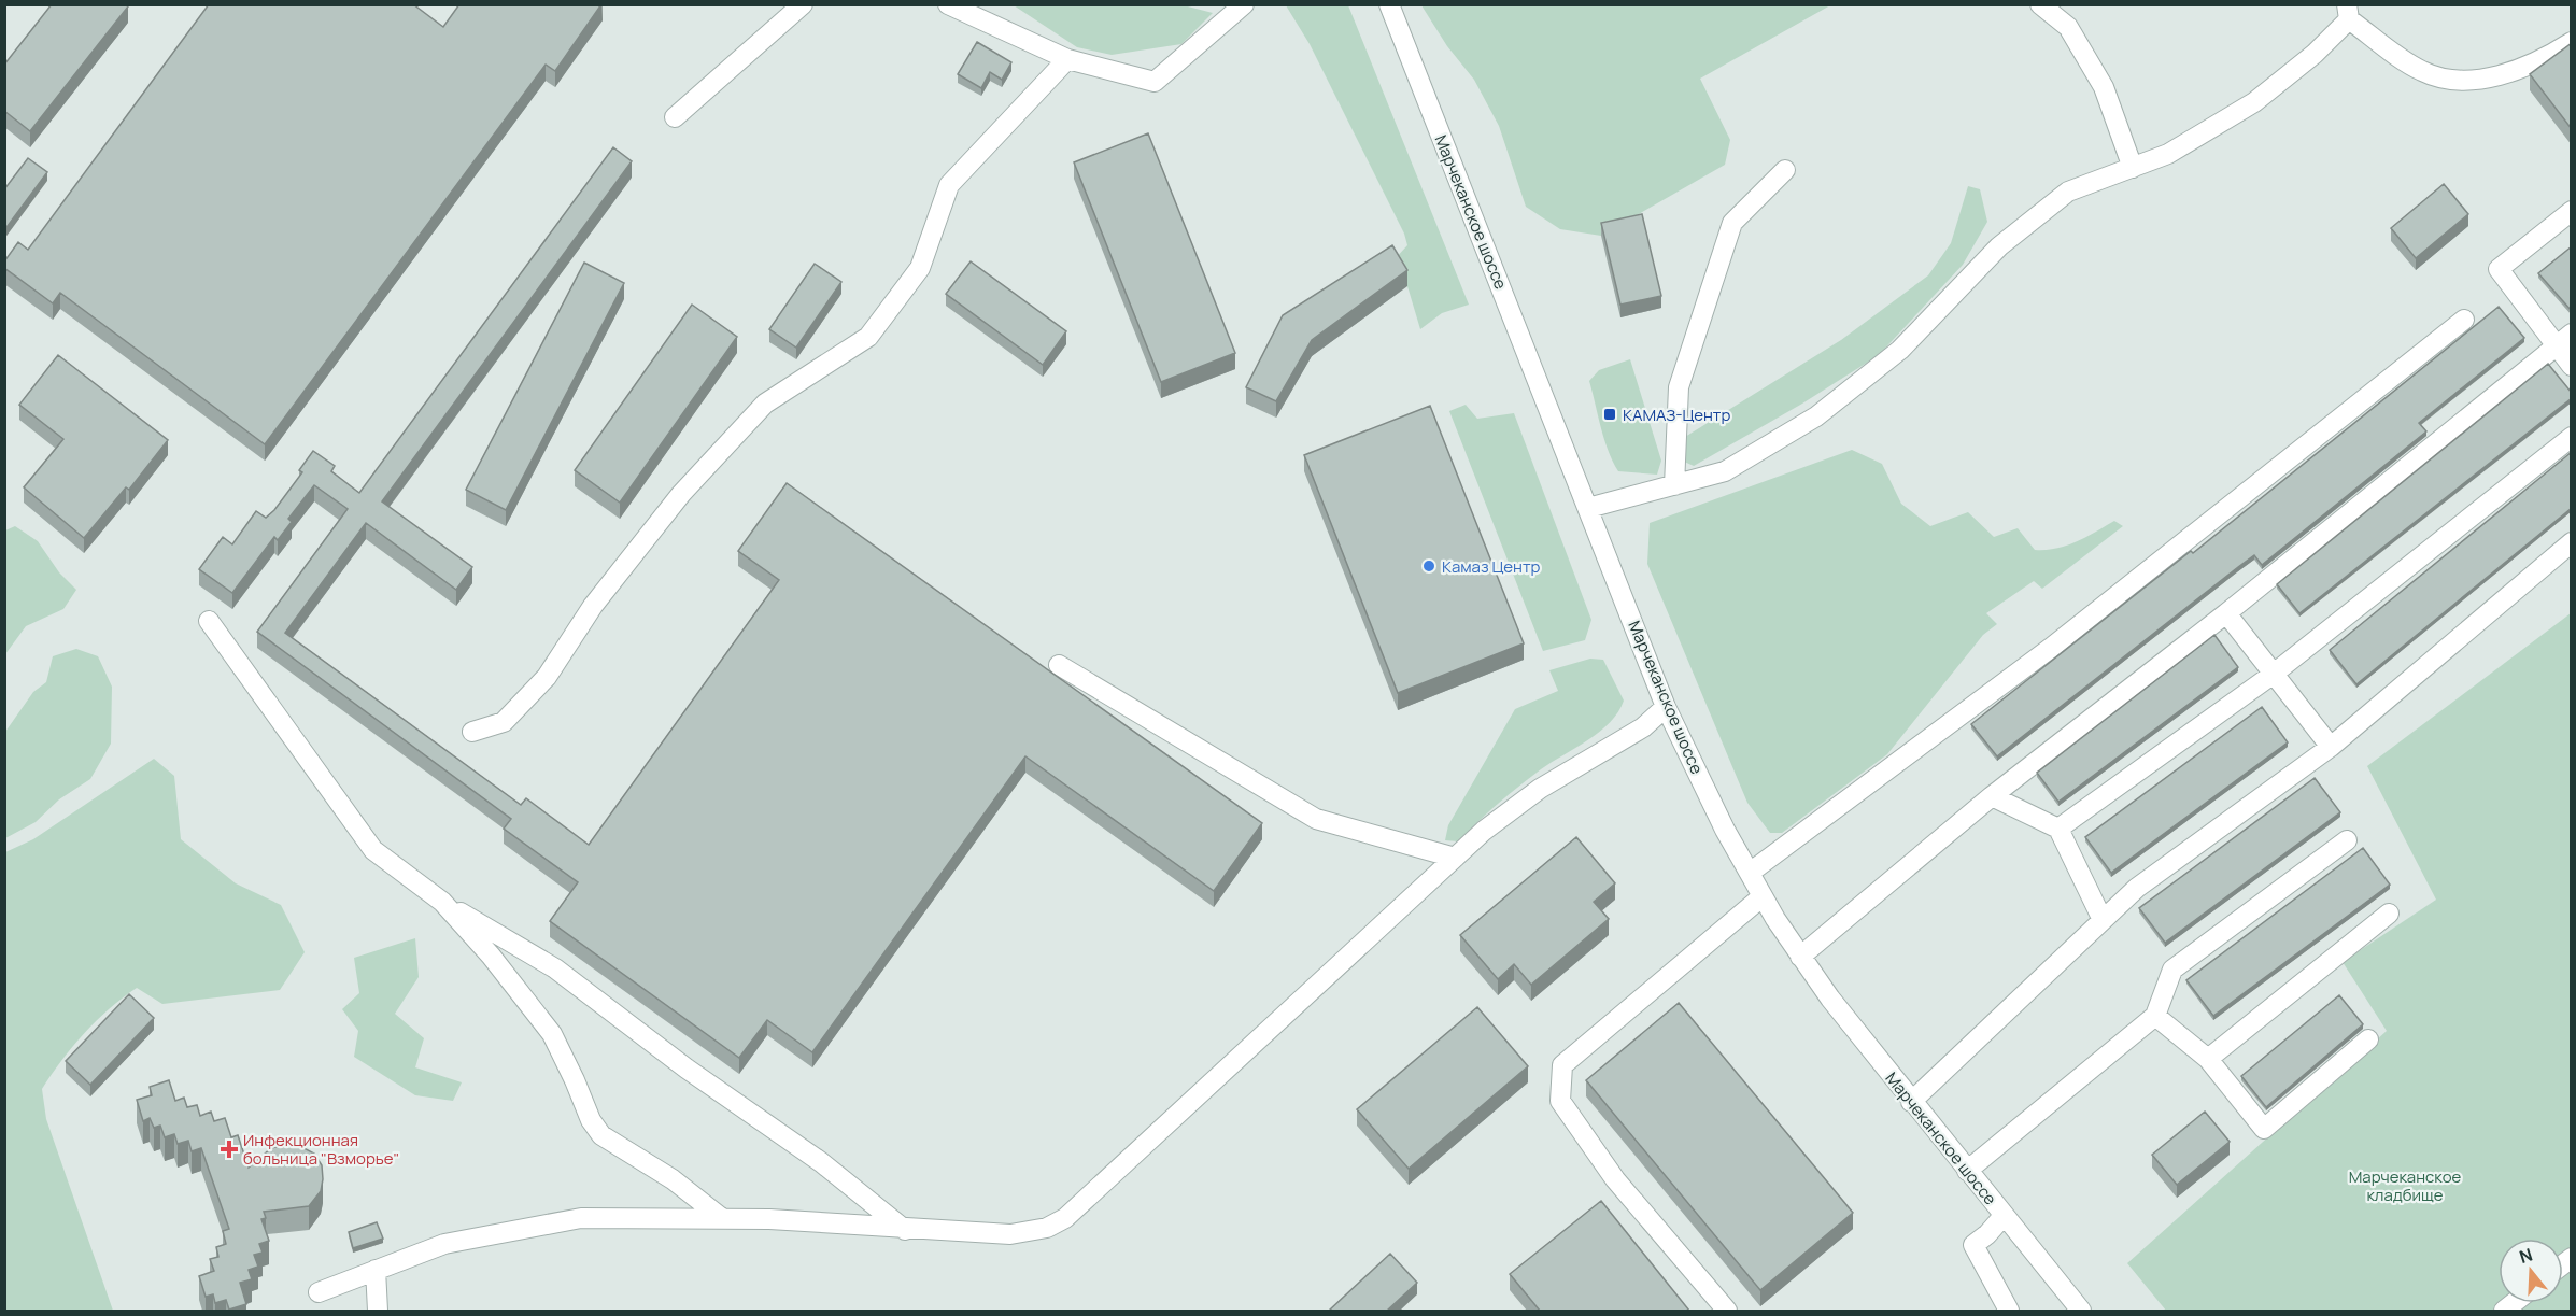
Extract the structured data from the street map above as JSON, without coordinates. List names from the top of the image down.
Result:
{
  "streets": {
    "street": ["Марчеканское шоссе"]
  },
  "parks": ["Марчеканское кладбище"],
  "places": {
    "transit": ["КАМАЗ-Центр"],
    "other": ["Камаз Центр"],
    "health": ["Инфекционная больница \"Взморье\""]
  },
  "north": "top"
}
